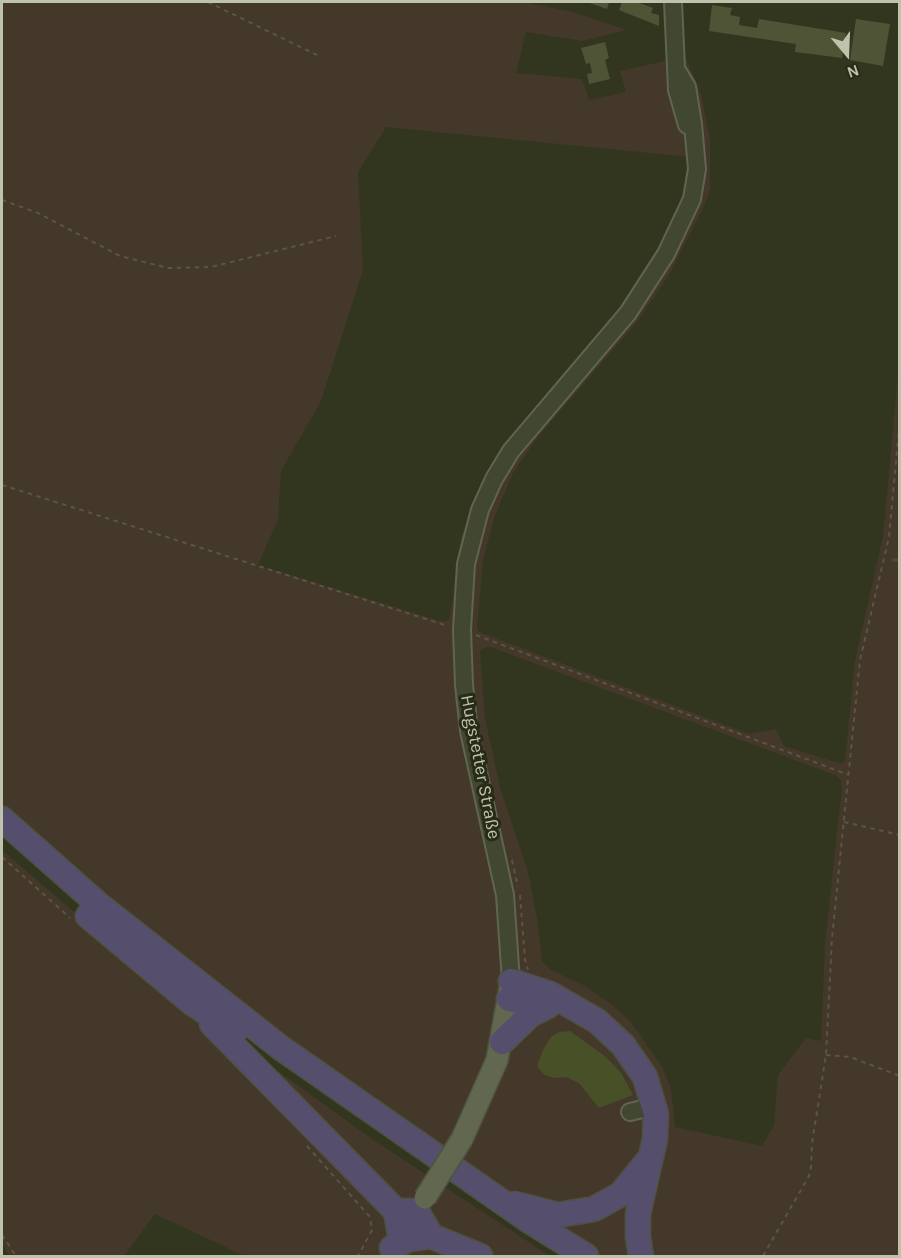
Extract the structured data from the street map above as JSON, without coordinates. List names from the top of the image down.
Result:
{
  "streets": {
    "main road": ["Hugstetter Straße"]
  },
  "north": "bottom"
}
